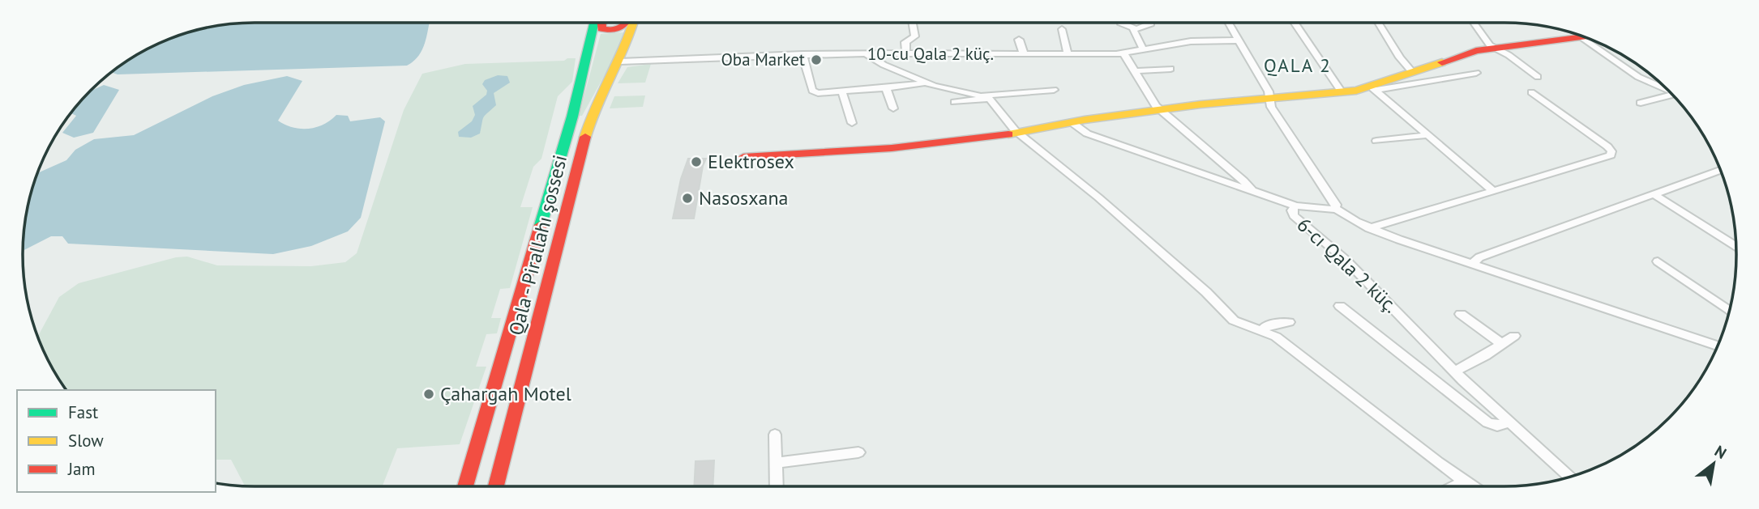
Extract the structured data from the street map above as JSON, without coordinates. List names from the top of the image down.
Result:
{
  "streets": {
    "main road": ["Qala - Pirallahı şossesi"],
    "street": ["10-cu Qala 2 küç.", "6-cı Qala 2 küç."]
  },
  "crossings": [
    ["10-cu Qala 2 küç.", "Qala - Pirallahı şossesi"],
    ["10-cu Qala 2 küç.", "6-cı Qala 2 küç."]
  ],
  "districts": ["QALA 2"],
  "places": [
    "Oba Market",
    "Elektrosex",
    "Nasosxana",
    "Çahargah Motel"
  ],
  "legend": ["Fast", "Slow", "Jam"],
  "north": "top right"
}
